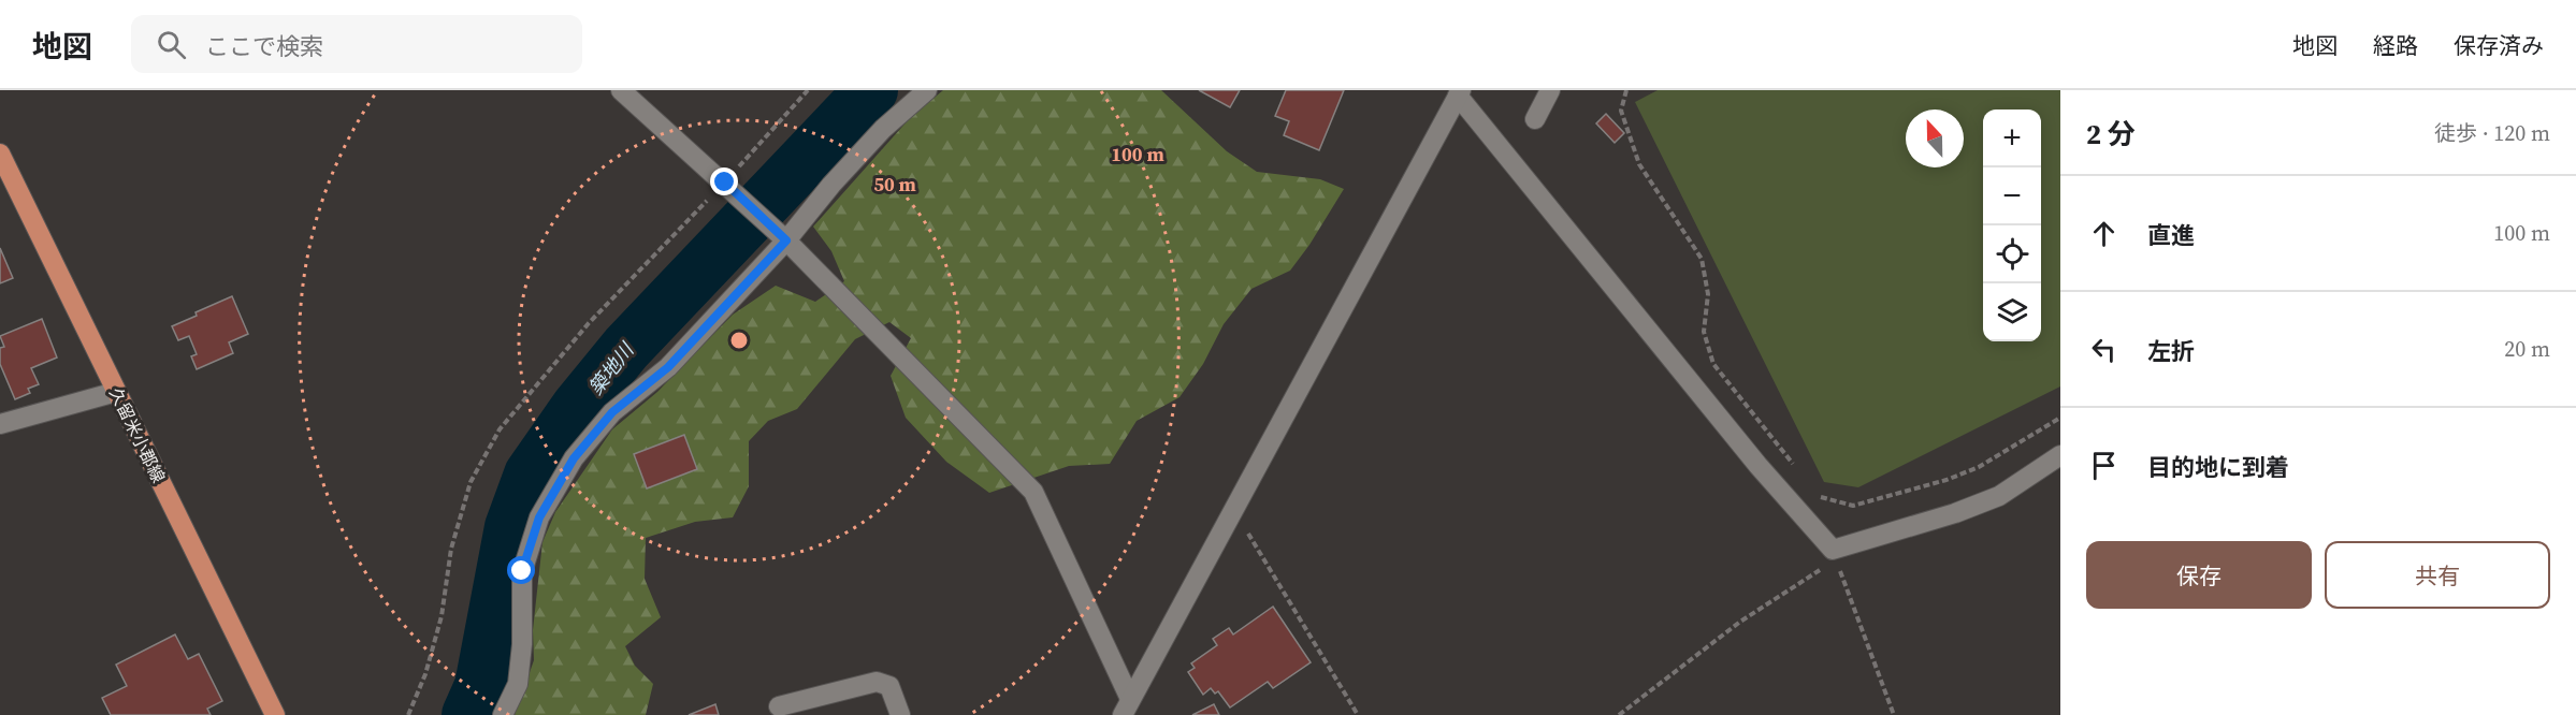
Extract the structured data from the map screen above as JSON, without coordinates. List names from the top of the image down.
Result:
{
  "streets": {
    "main road": ["久留米小郡線"]
  },
  "water": ["築地川"],
  "north": "top",
  "page": {
    "header": "地図",
    "search": "ここで検索",
    "nav": ["地図", "経路", "保存済み"],
    "heading": ["2 分", "徒歩 · 120 m"],
    "map_buttons": ["+", "−"],
    "list": [
      ["直進", "100 m"],
      ["左折", "20 m"],
      "目的地に到着"
    ],
    "buttons": ["保存", "共有"]
  },
  "rings": ["100 m", "50 m"]
}
